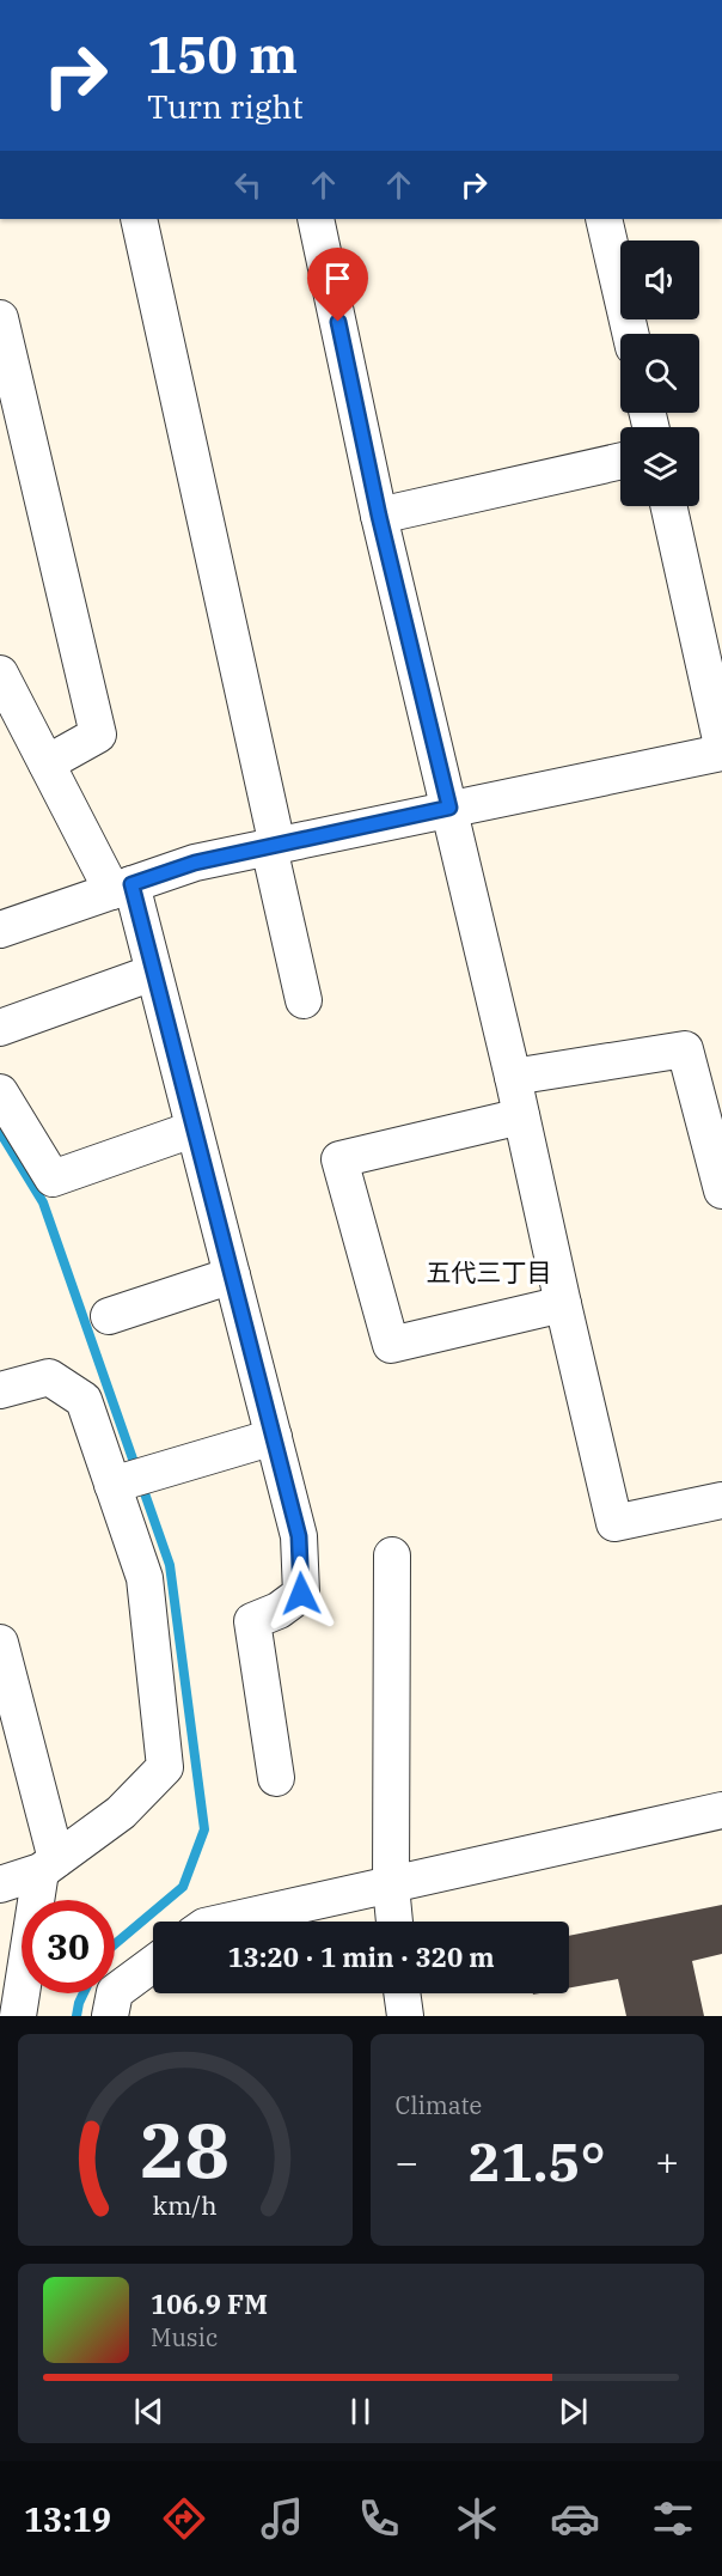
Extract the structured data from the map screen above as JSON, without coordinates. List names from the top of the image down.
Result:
{
  "districts": ["五代三丁目"],
  "page": {
    "turn": ["150 m", "Turn right"],
    "limit": "30",
    "trip": "13:20 · 1 min · 320 m",
    "tile": "Climate",
    "heat": ["−", "21.5°", "+"],
    "song": ["106.9 FM", "Music"],
    "tabs": "13:19",
    "gauge": ["28", "km/h"]
  }
}
